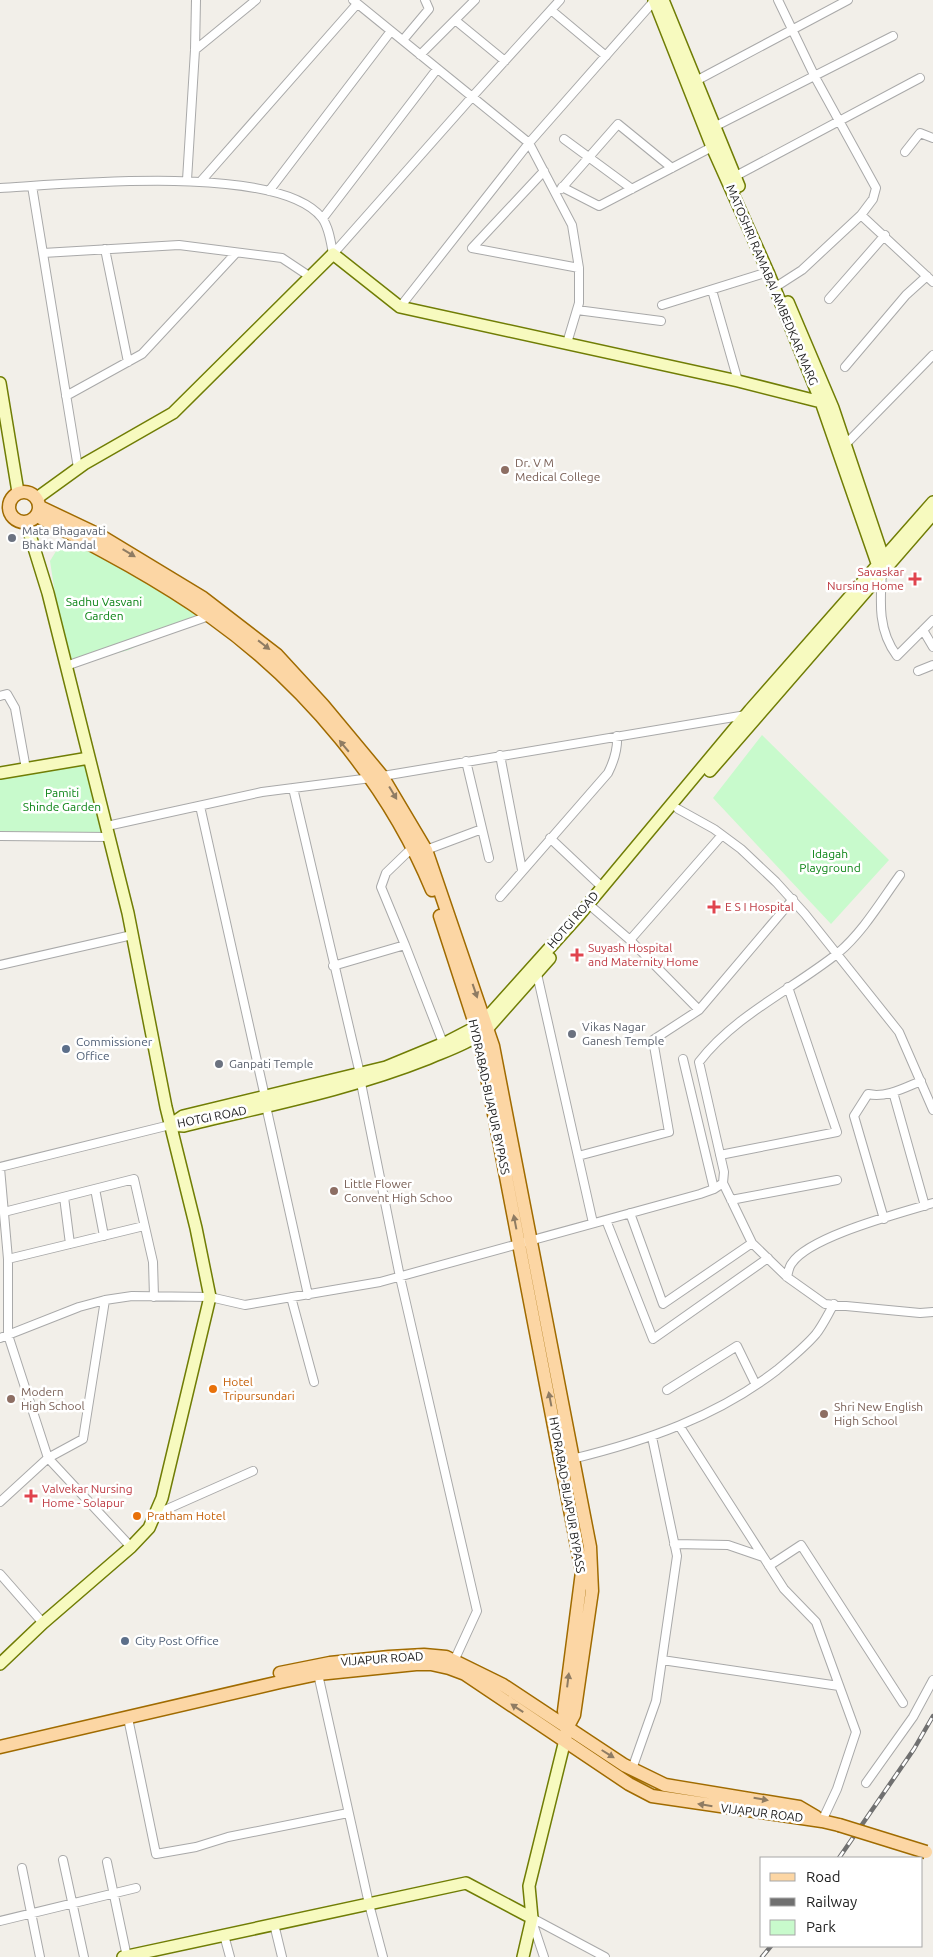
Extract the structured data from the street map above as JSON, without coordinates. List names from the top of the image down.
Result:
{
  "streets": {
    "main road": [
      "MATOSHRI RAMABAI AMBEDKAR MARG",
      "HOTGI ROAD",
      "HYDRABAD-BIJAPUR BYPASS",
      "VIJAPUR ROAD"
    ]
  },
  "crossings": [
    ["MATOSHRI RAMABAI AMBEDKAR MARG", "HOTGI ROAD"],
    ["HOTGI ROAD", "HYDRABAD-BIJAPUR BYPASS"],
    ["HYDRABAD-BIJAPUR BYPASS", "VIJAPUR ROAD"]
  ],
  "parks": ["Sadhu Vasvani Garden", "Pamiti Shinde Garden", "Idagah Playground"],
  "places": {
    "other": [
      "Dr. V M Medical College",
      "Mata Bhagavati Bhakt Mandal",
      "Vikas Nagar Ganesh Temple",
      "Commissioner Office",
      "Ganpati Temple",
      "Little Flower Convent High Schoo",
      "Hotel Tripursundari",
      "Modern High School",
      "Shri New English High School",
      "Pratham Hotel",
      "City Post Office"
    ],
    "health": [
      "Savaskar Nursing Home",
      "E S I Hospital",
      "Suyash Hospital and Maternity Home",
      "Valvekar Nursing Home - Solapur"
    ]
  },
  "legend": ["Road", "Railway", "Park"]
}
